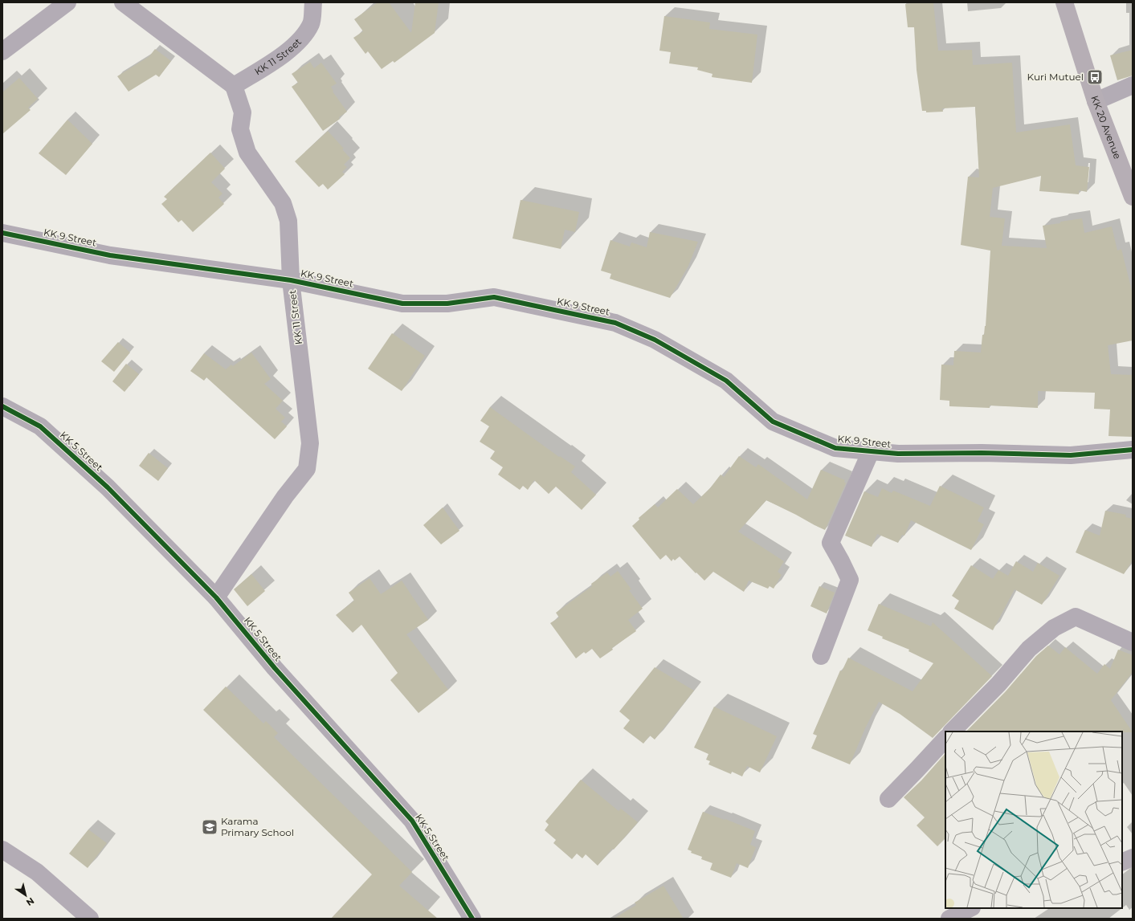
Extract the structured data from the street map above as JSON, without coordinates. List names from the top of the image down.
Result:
{
  "streets": {
    "main road": ["KK 20 Avenue"],
    "street": ["KK 11 Street", "KK 9 Street", "KK 5 Street"]
  },
  "crossings": [
    ["KK 11 Street", "KK 9 Street"],
    ["KK 11 Street", "KK 5 Street"]
  ],
  "places": {
    "bus stop": ["Kuri Mutuel"],
    "school or university": ["Karama Primary School"]
  },
  "north": "bottom right"
}
